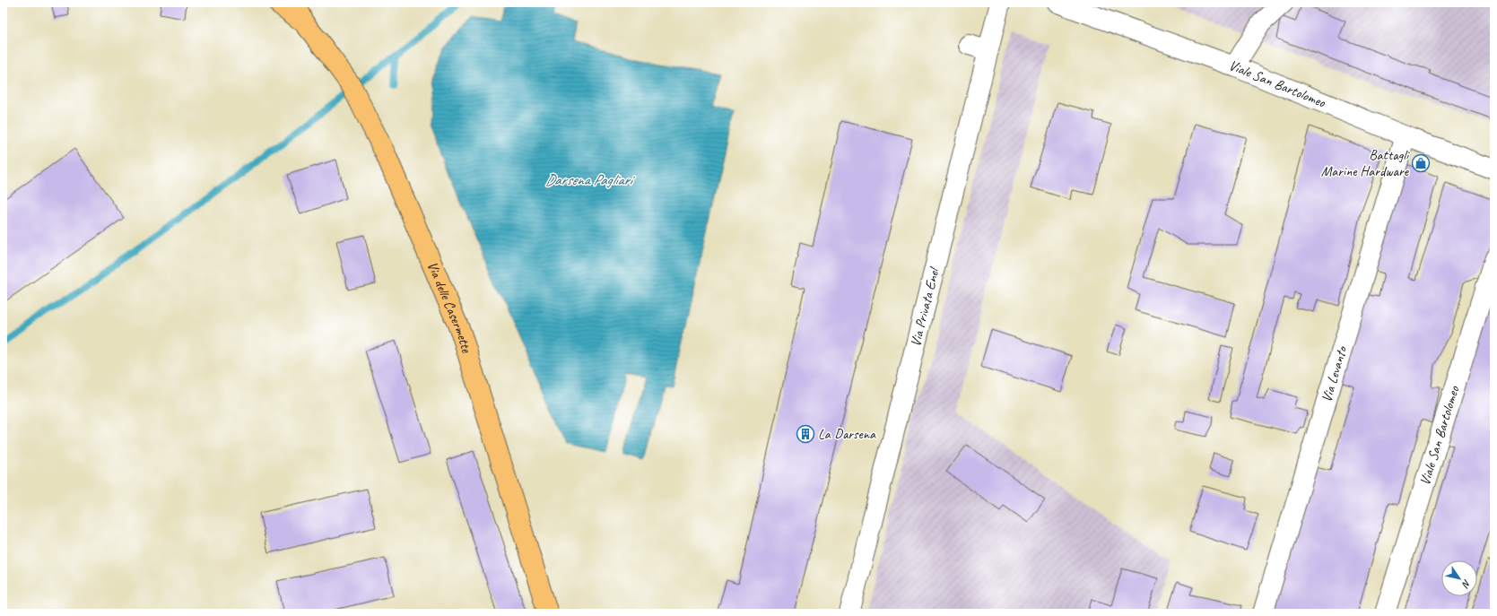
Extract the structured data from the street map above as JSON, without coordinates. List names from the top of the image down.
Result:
{
  "streets": {
    "main road": ["Via delle Casermette"],
    "street": ["Viale San Bartolomeo", "Via Privata Enel", "Via Levanto"]
  },
  "crossings": [
    ["Viale San Bartolomeo", "Via Levanto"]
  ],
  "water": ["Darsena Pagliari"],
  "places": {
    "shop": ["Battagli Marine Hardware"],
    "building": ["La Darsena"]
  },
  "north": "bottom right"
}
